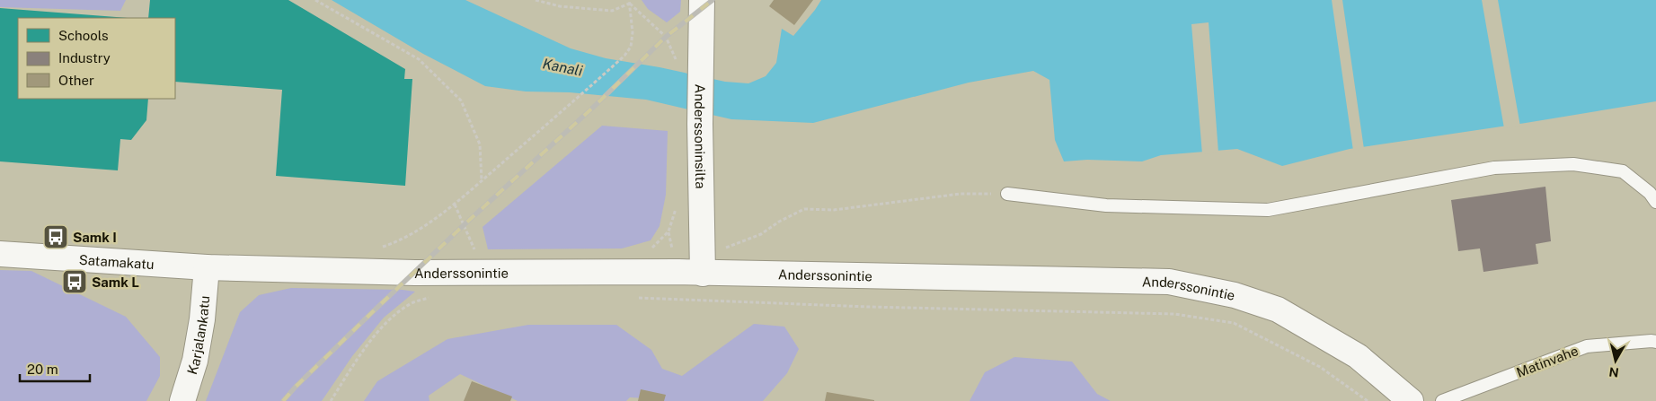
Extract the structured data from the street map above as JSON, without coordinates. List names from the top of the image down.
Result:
{
  "streets": {
    "main road": [
      "Anderssoninsilta",
      "Satamakatu",
      "Anderssonintie",
      "Karjalankatu"
    ],
    "lane": ["Matinvahe"]
  },
  "crossings": [
    ["Anderssoninsilta", "Anderssonintie"],
    ["Satamakatu", "Anderssonintie"],
    ["Satamakatu", "Karjalankatu"],
    ["Anderssonintie", "Karjalankatu"]
  ],
  "water": ["Kanali"],
  "places": {
    "bus stop": ["Samk I", "Samk L"]
  },
  "legend": ["Schools", "Industry", "Other"],
  "scale_bar": "20 m",
  "north": "bottom"
}
